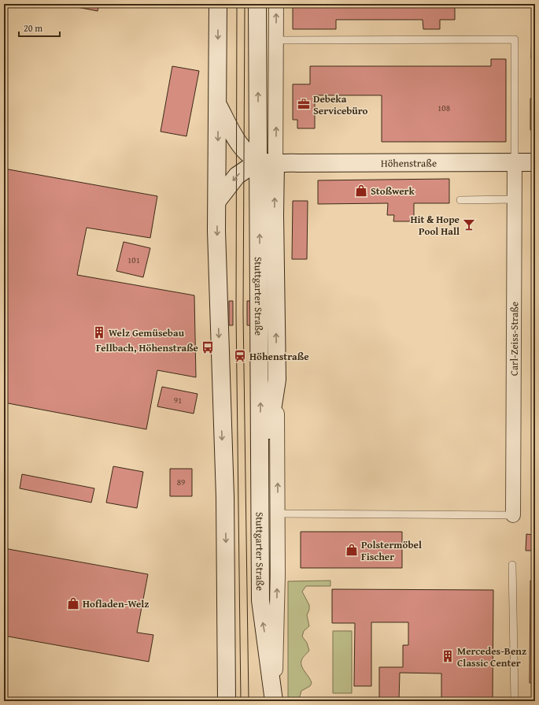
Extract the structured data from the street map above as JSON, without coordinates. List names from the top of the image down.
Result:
{
  "streets": {
    "main road": ["Höhenstraße", "Stuttgarter Straße"],
    "street": ["Carl-Zeiss-Straße"]
  },
  "crossings": [
    ["Höhenstraße", "Stuttgarter Straße"],
    ["Höhenstraße", "Carl-Zeiss-Straße"]
  ],
  "places": {
    "office": ["Debeka Servicebüro"],
    "shop": ["Stoßwerk", "Polstermöbel Fischer", "Hofladen-Welz"],
    "bar": ["Hit & Hope Pool Hall"],
    "building": ["Welz Gemüsebau", "Mercedes-Benz Classic Center"],
    "bus stop": ["Fellbach, Höhenstraße"],
    "station": ["Höhenstraße"]
  },
  "house_numbers": [
    "108",
    "101",
    "91",
    "89"
  ],
  "scale_bar": "20 m"
}
